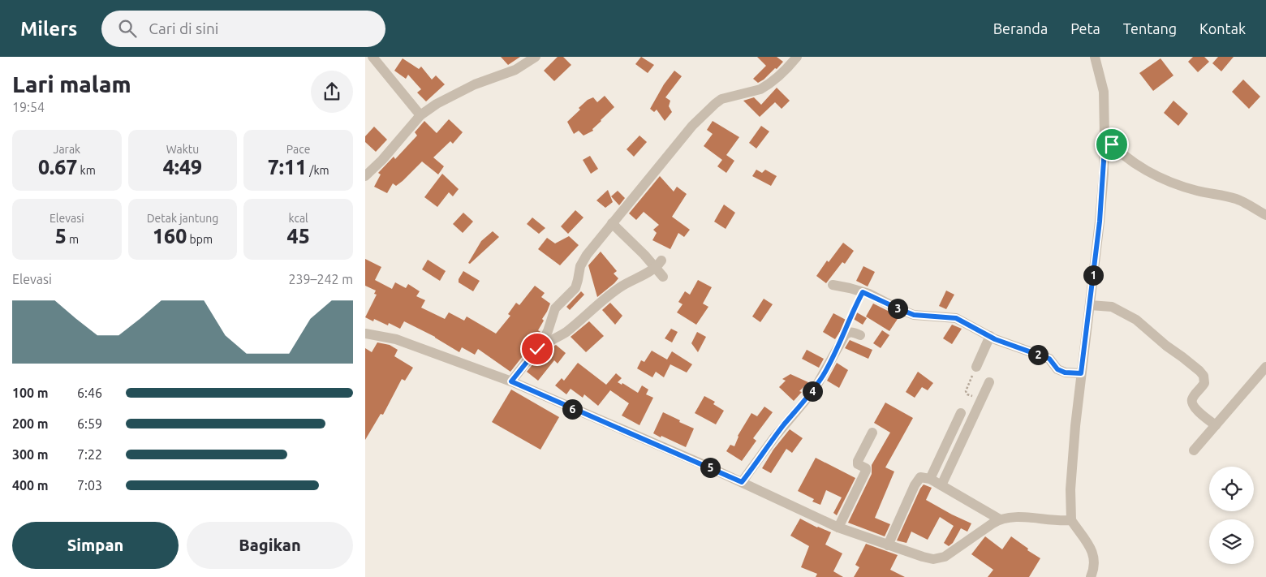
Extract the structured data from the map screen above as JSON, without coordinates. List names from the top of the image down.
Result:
{
  "page": {
    "header": "Milers",
    "search": "Cari di sini",
    "nav": [
      "Beranda",
      "Peta",
      "Tentang",
      "Kontak"
    ],
    "heading": ["Lari malam", "19:54"],
    "stats": [
      ["Jarak", "0.67 km"],
      ["Waktu", "4:49"],
      ["Pace", "7:11 /km"],
      ["Elevasi", "5 m"],
      ["Detak jantung", "160 bpm"],
      ["kcal", "45"]
    ],
    "chart": ["Elevasi", "239–242 m"],
    "pins": [
      "1",
      "3",
      "2",
      "4",
      "6",
      "5"
    ],
    "list": [
      {
        "name": "100 m",
        "note": "6:46"
      },
      {
        "name": "200 m",
        "note": "6:59"
      },
      {
        "name": "300 m",
        "note": "7:22"
      },
      {
        "name": "400 m",
        "note": "7:03"
      }
    ],
    "buttons": ["Simpan", "Bagikan"]
  }
}
